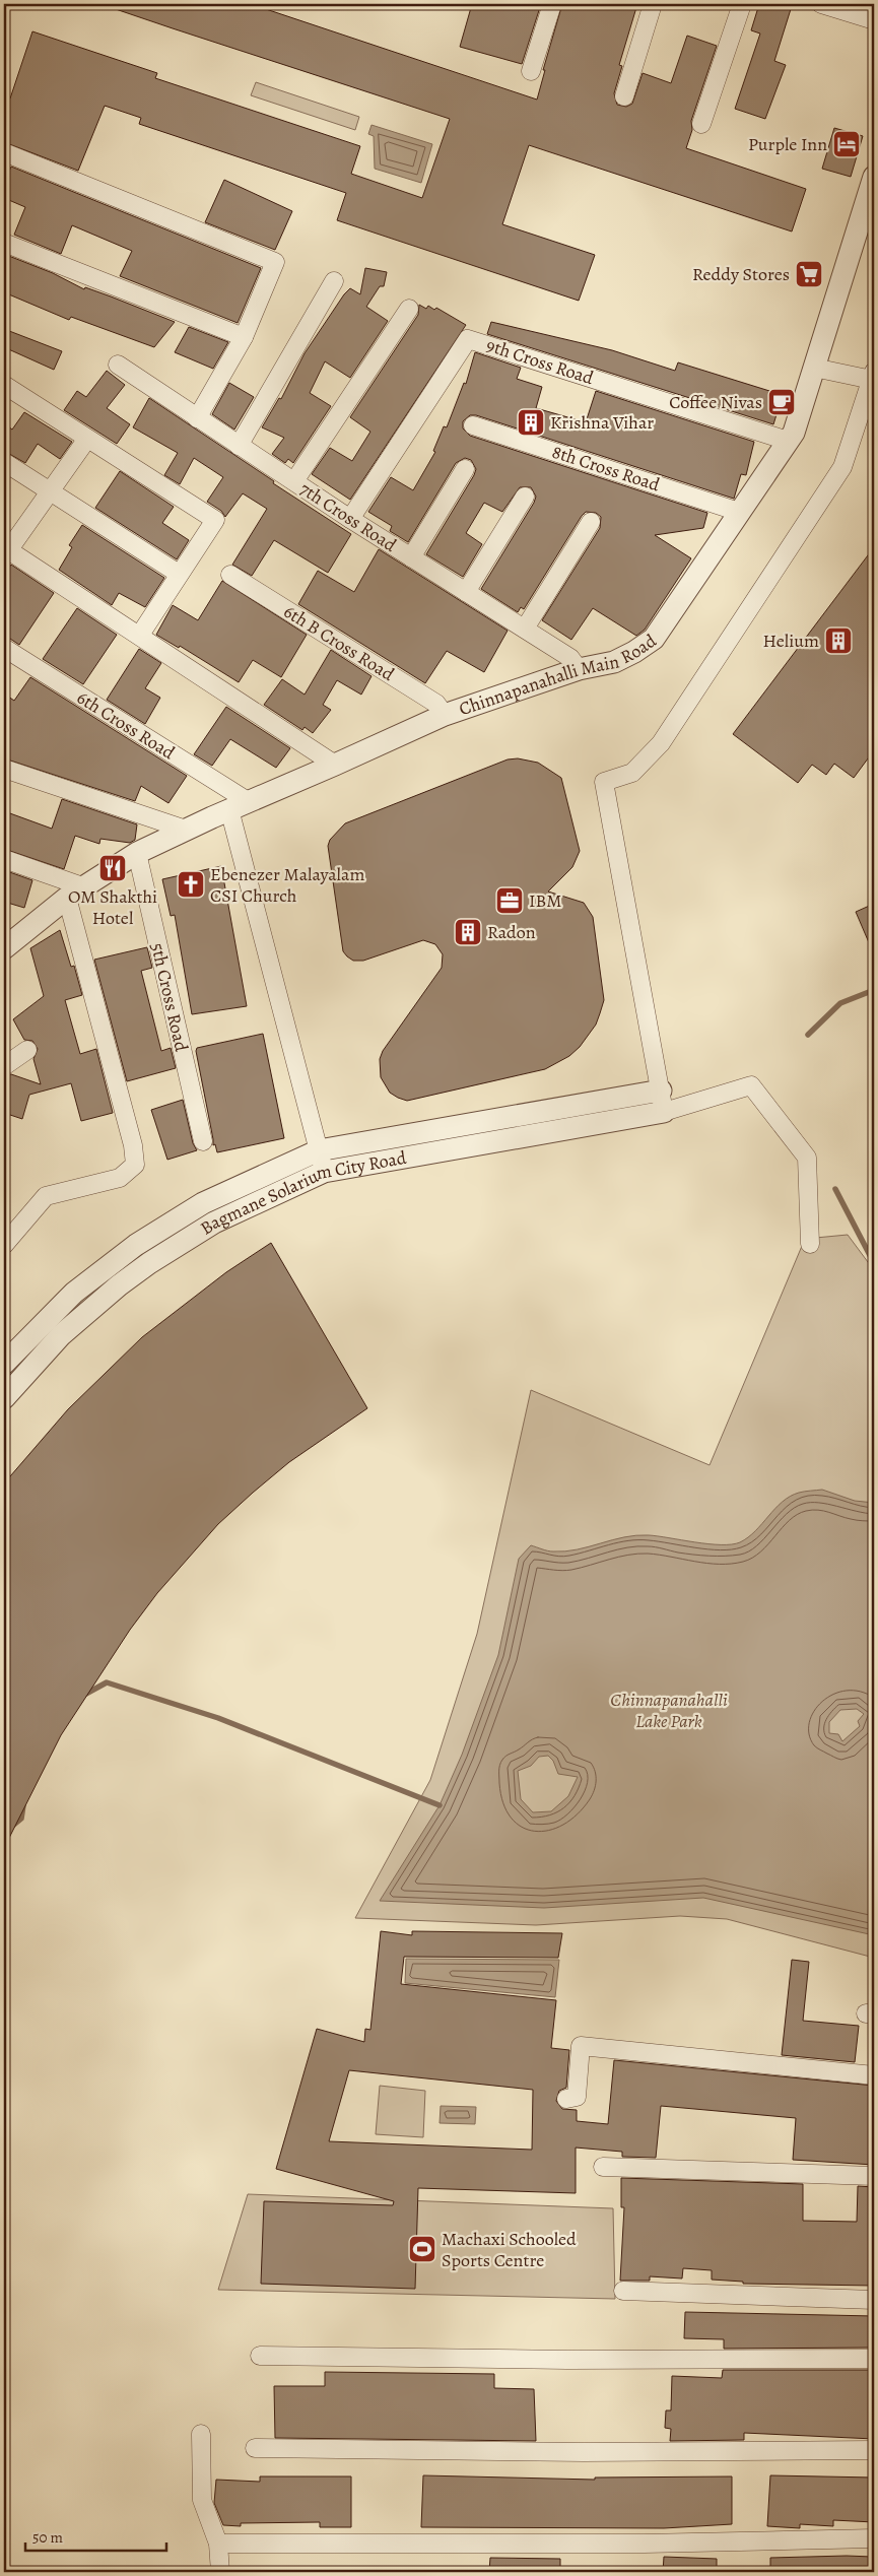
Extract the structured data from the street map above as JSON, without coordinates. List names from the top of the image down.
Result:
{
  "streets": {
    "street": [
      "9th Cross Road",
      "8th Cross Road",
      "7th Cross Road",
      "6th B Cross Road",
      "Chinnapanahalli Main Road",
      "6th Cross Road",
      "5th Cross Road",
      "Bagmane Solarium City Road"
    ]
  },
  "crossings": [
    ["9th Cross Road", "7th Cross Road"],
    ["9th Cross Road", "Chinnapanahalli Main Road"],
    ["8th Cross Road", "Chinnapanahalli Main Road"],
    ["7th Cross Road", "Chinnapanahalli Main Road"],
    ["6th B Cross Road", "Chinnapanahalli Main Road"],
    ["Chinnapanahalli Main Road", "6th Cross Road"],
    ["Chinnapanahalli Main Road", "5th Cross Road"]
  ],
  "parks": ["Chinnapanahalli Lake Park"],
  "places": {
    "hotel": ["Purple Inn"],
    "supermarket": ["Reddy Stores"],
    "cafe": ["Coffee Nivas"],
    "building": ["Krishna Vihar", "Helium", "Radon"],
    "restaurant": ["OM Shakthi Hotel"],
    "church": ["Ebenezer Malayalam CSI Church"],
    "office": ["IBM"],
    "sports": ["Machaxi Schooled Sports Centre"]
  },
  "scale_bar": "50 m"
}
